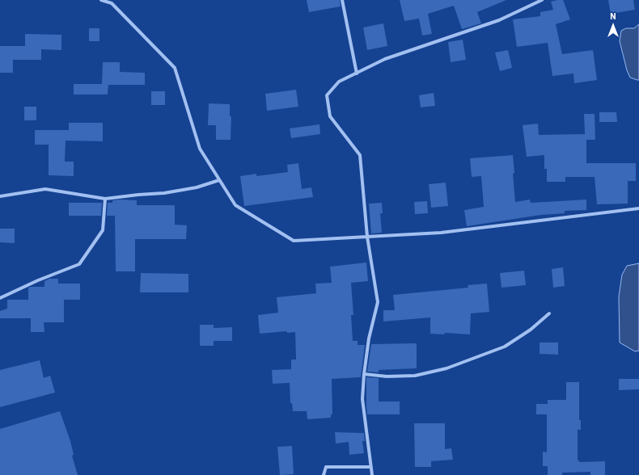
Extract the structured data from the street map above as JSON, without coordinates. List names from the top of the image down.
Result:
{
  "north": "top"
}
